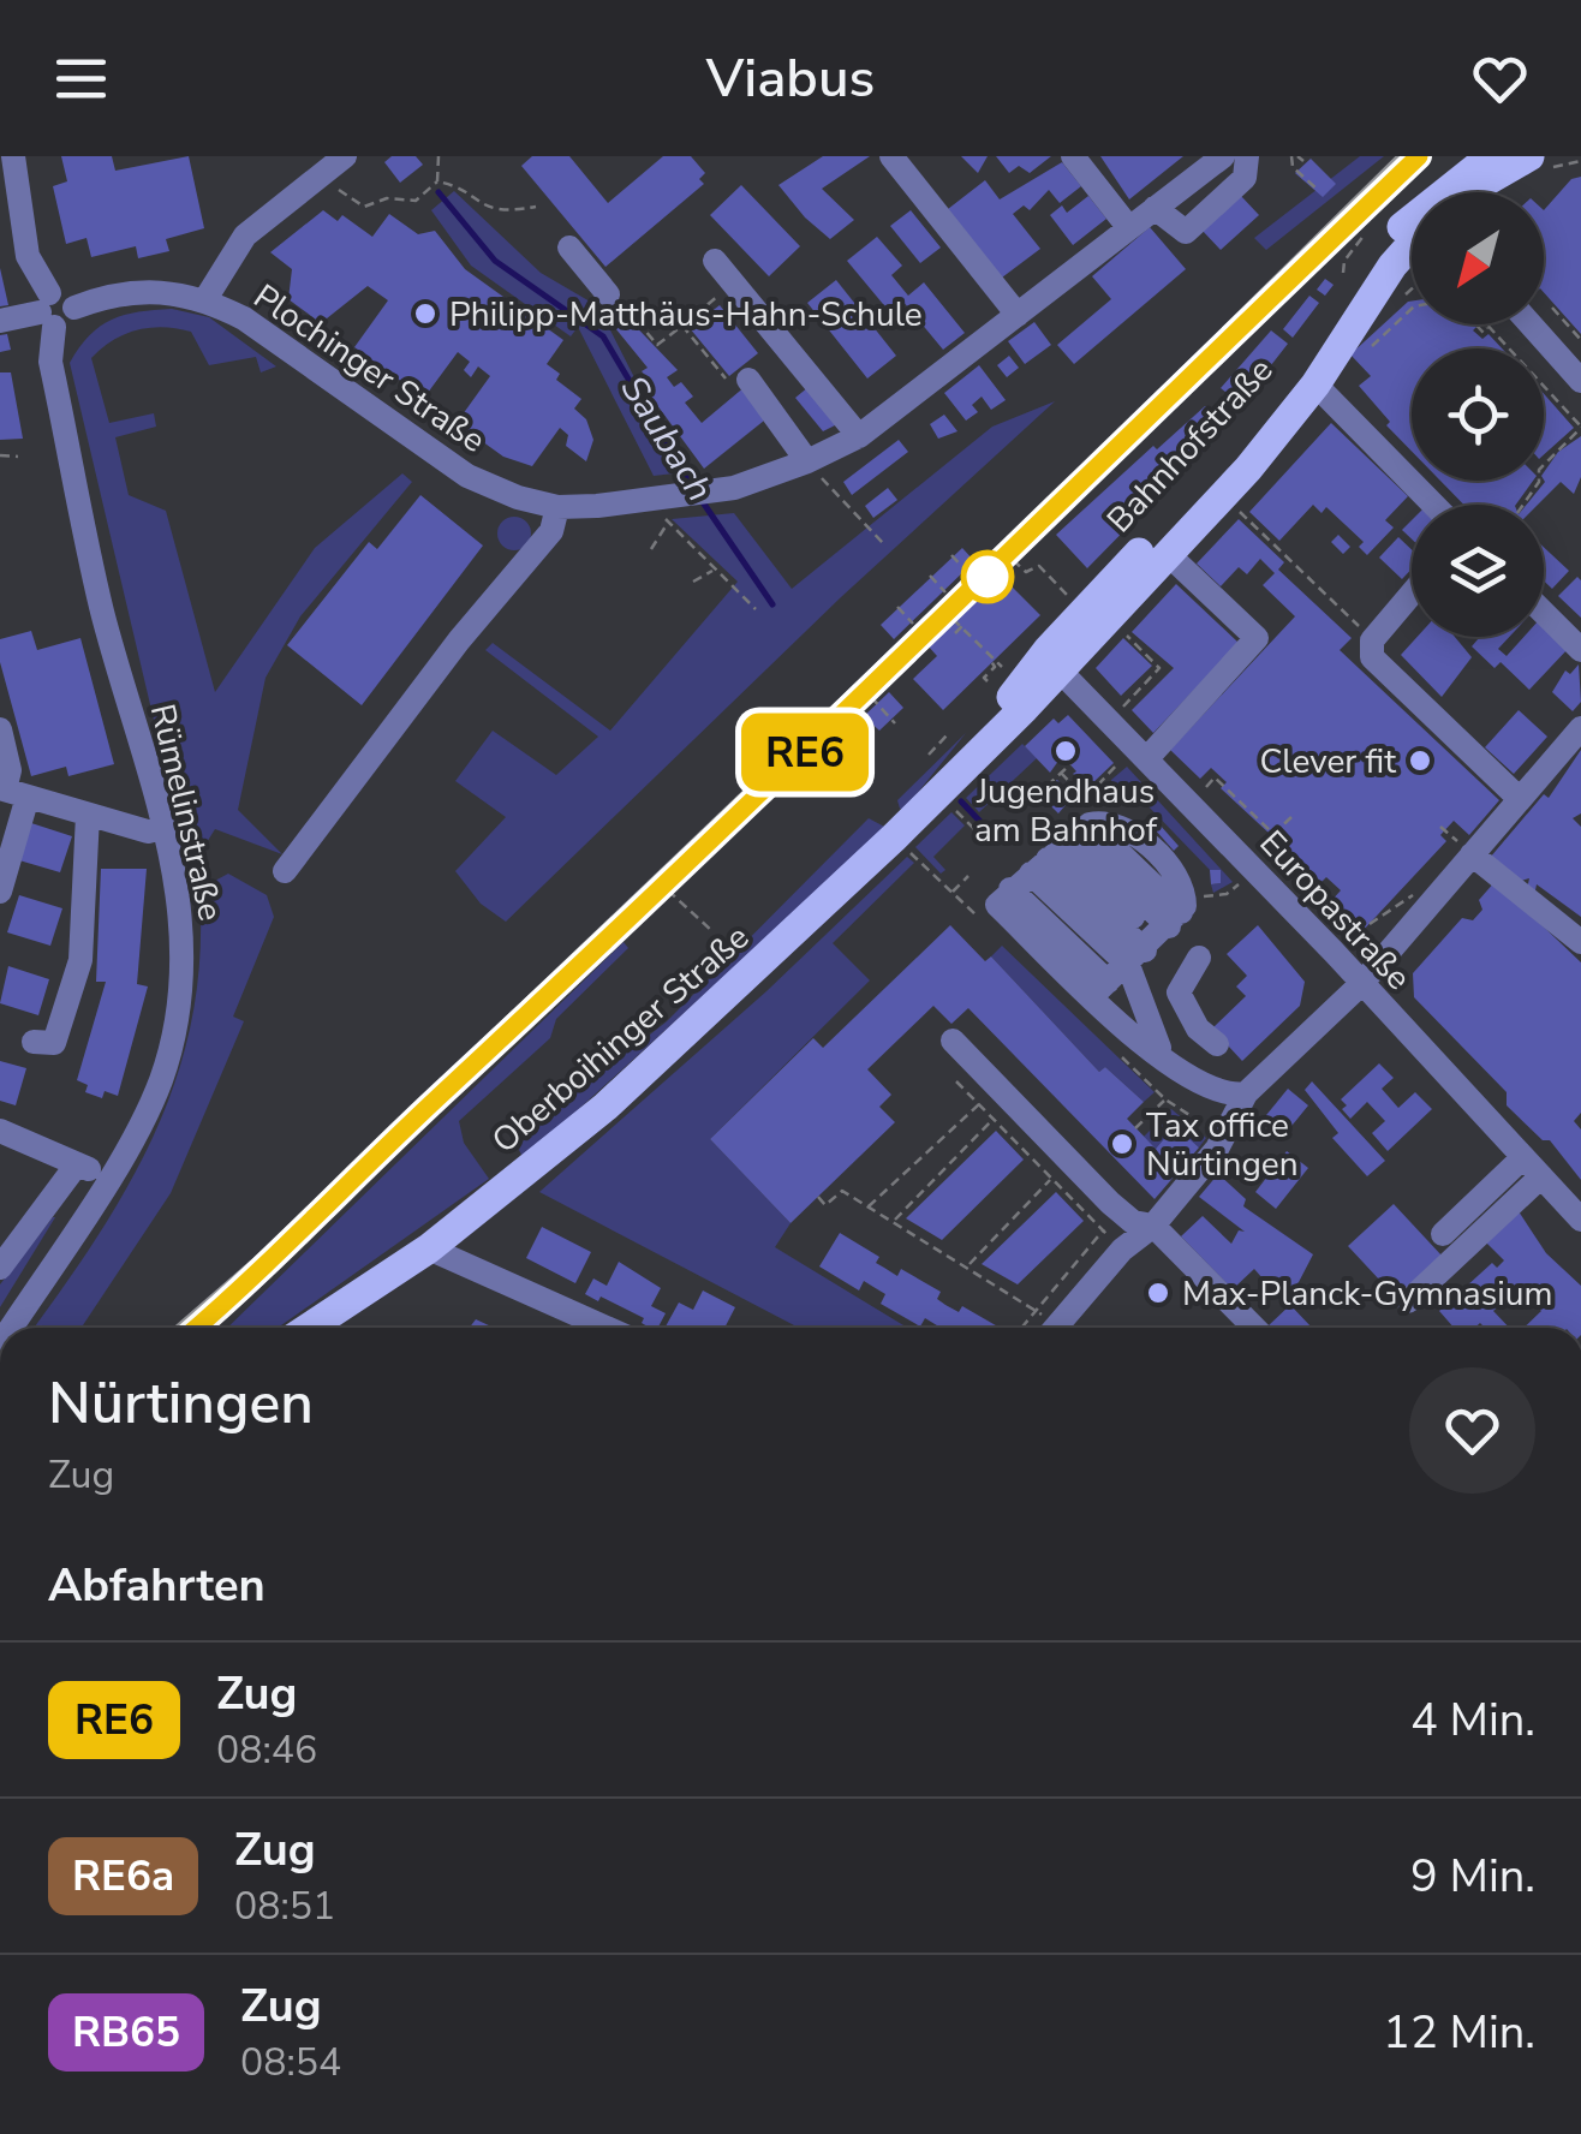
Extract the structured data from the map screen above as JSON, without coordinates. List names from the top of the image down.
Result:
{
  "streets": {
    "main road": ["Bahnhofstraße", "Oberboihinger Straße"],
    "street": ["Plochinger Straße", "Rümelinstraße", "Europastraße"]
  },
  "crossings": [
    ["Plochinger Straße", "Rümelinstraße"],
    ["Bahnhofstraße", "Europastraße"],
    ["Bahnhofstraße", "Oberboihinger Straße"],
    ["Europastraße", "Oberboihinger Straße"]
  ],
  "water": ["Saubach"],
  "places": [
    "Philipp-Matthäus-Hahn-Schule",
    "Jugendhaus am Bahnhof",
    "Clever fit",
    "Tax office Nürtingen",
    "Max-Planck-Gymnasium"
  ],
  "north": "bottom left",
  "page": {
    "header": "Viabus",
    "on_map": "RE6",
    "heading": [
      ["Nürtingen", "Zug"],
      "Abfahrten"
    ],
    "list": [
      {
        "mark": "RE6",
        "name": "Zug",
        "note": "08:46",
        "value": "4 Min."
      },
      {
        "mark": "RE6a",
        "name": "Zug",
        "note": "08:51",
        "value": "9 Min."
      },
      {
        "mark": "RB65",
        "name": "Zug",
        "note": "08:54",
        "value": "12 Min."
      }
    ]
  }
}
